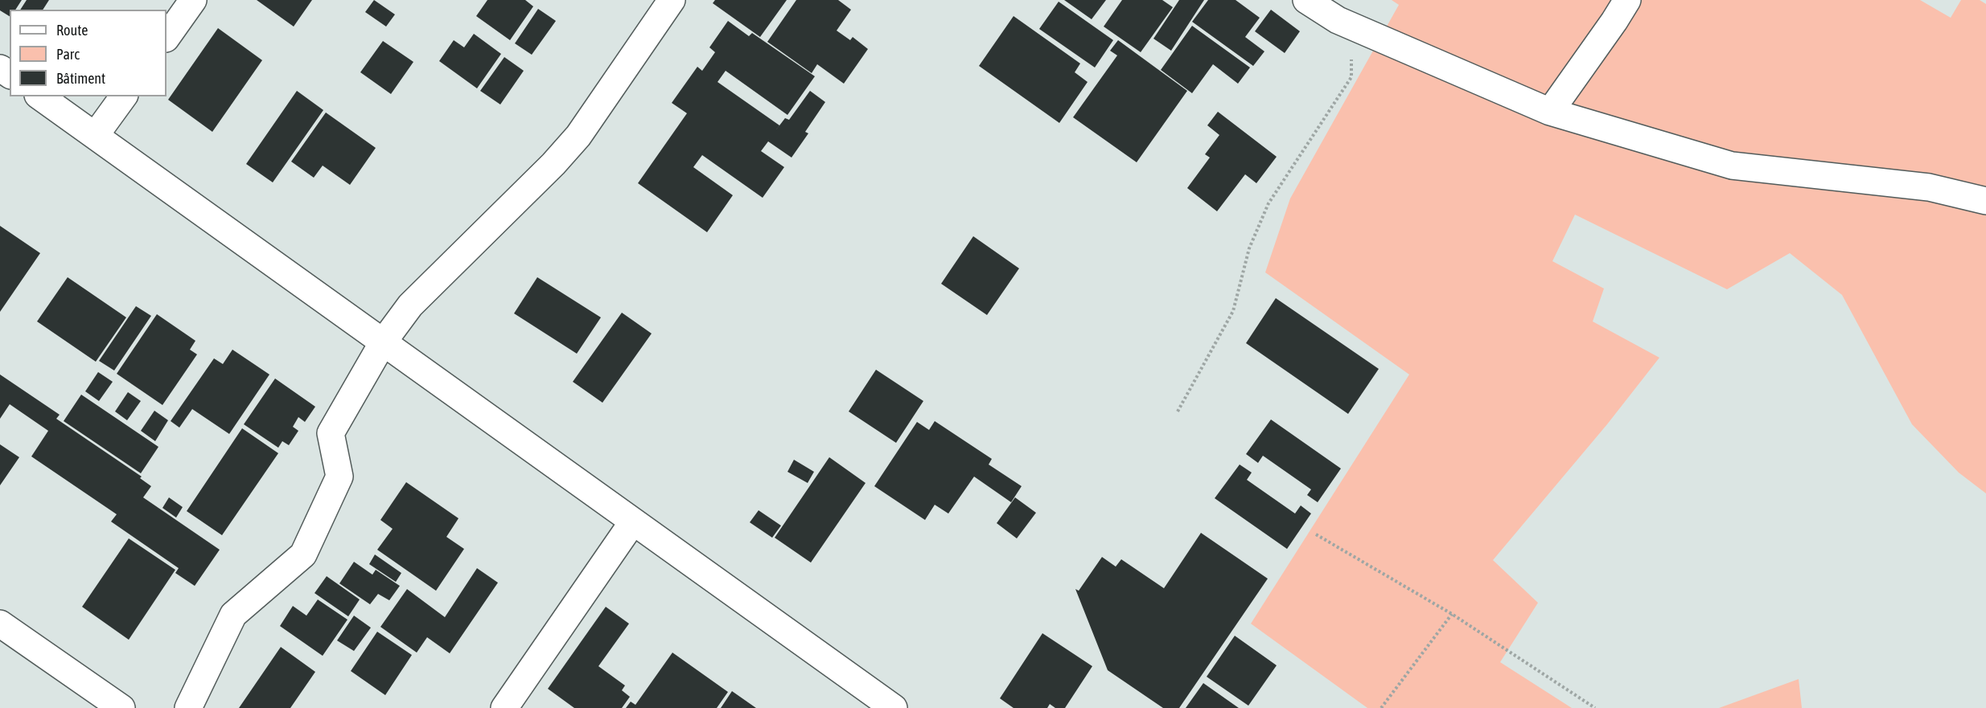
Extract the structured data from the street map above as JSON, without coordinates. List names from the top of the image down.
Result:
{
  "legend": ["Route", "Parc", "Bâtiment"]
}
